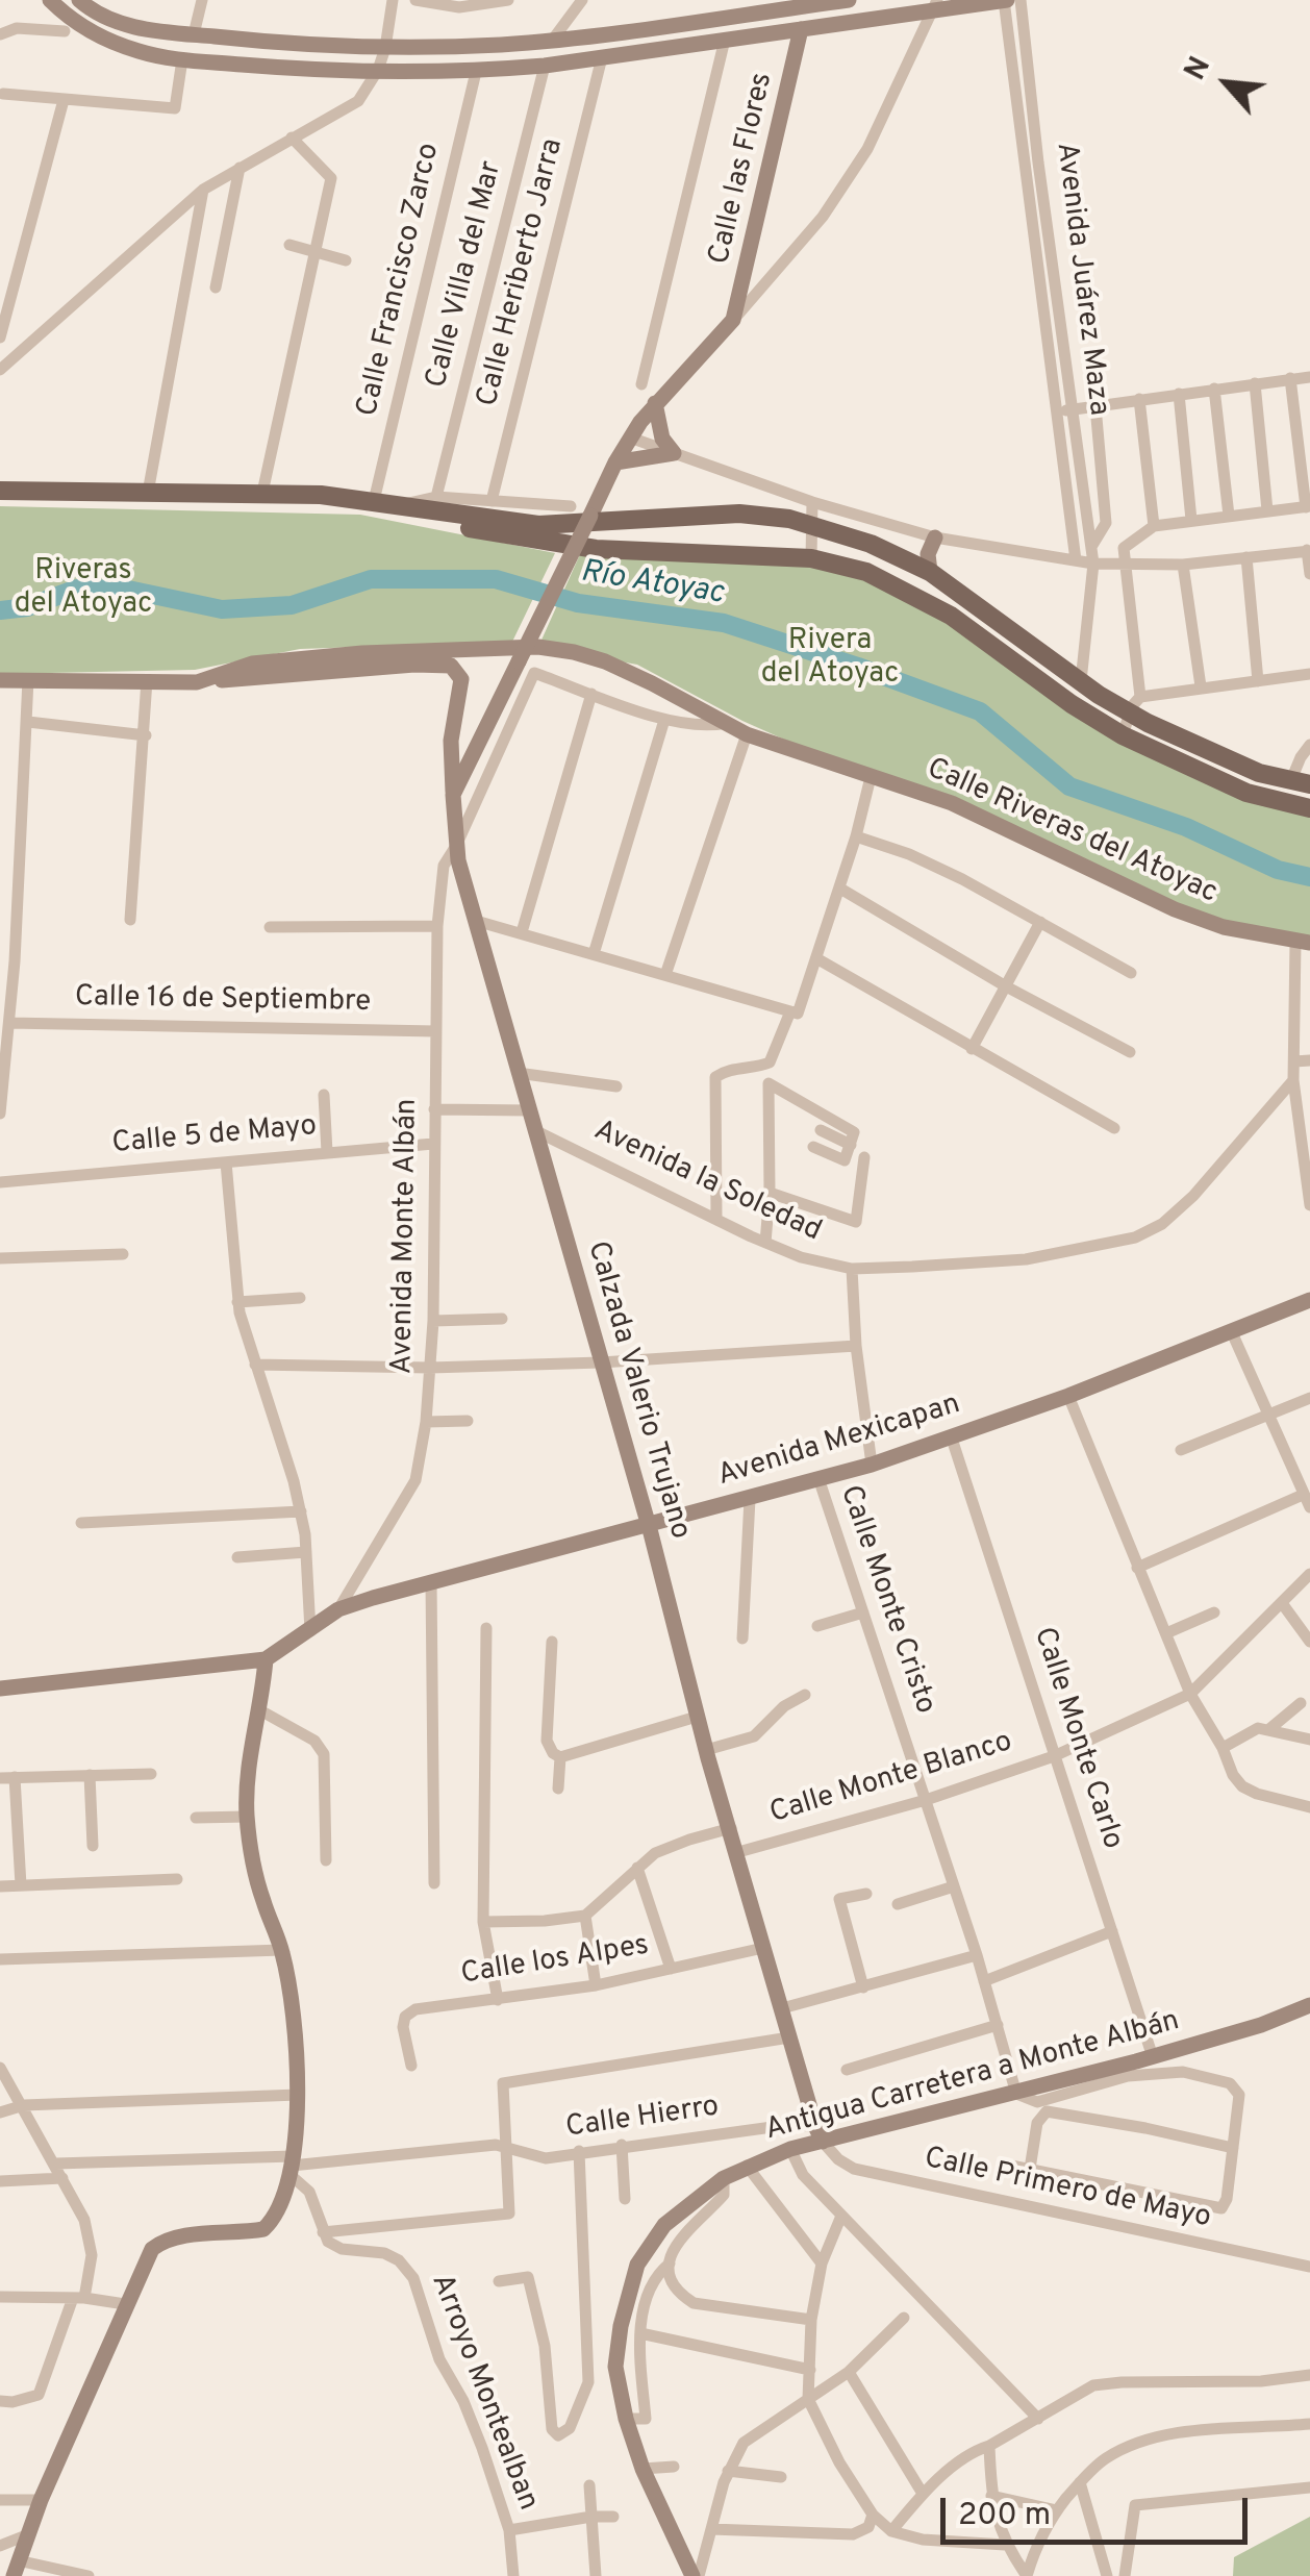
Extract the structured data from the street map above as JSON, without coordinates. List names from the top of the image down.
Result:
{
  "streets": {
    "street": [
      "Calle las Flores",
      "Calle Heriberto Jarra",
      "Calle Villa del Mar",
      "Avenida Juárez Maza",
      "Calle Francisco Zarco",
      "Calle Riveras del Atoyac",
      "Calle 16 de Septiembre",
      "Calle 5 de Mayo",
      "Avenida la Soledad",
      "Avenida Monte Albán",
      "Calzada Valerio Trujano",
      "Avenida Mexicapan",
      "Calle Monte Cristo",
      "Calle Monte Carlo",
      "Calle Monte Blanco",
      "Calle los Alpes",
      "Antigua Carretera a Monte Albán",
      "Calle Hierro",
      "Calle Primero de Mayo",
      "Arroyo Montealban"
    ]
  },
  "crossings": [
    ["Calle las Flores", "Calzada Valerio Trujano"],
    ["Calle Riveras del Atoyac", "Calzada Valerio Trujano"],
    ["Calle 16 de Septiembre", "Avenida Monte Albán"],
    ["Calle 5 de Mayo", "Avenida Monte Albán"],
    ["Avenida la Soledad", "Calzada Valerio Trujano"],
    ["Avenida Monte Albán", "Calzada Valerio Trujano"],
    ["Avenida Monte Albán", "Avenida Mexicapan"],
    ["Calzada Valerio Trujano", "Avenida Mexicapan"],
    ["Calzada Valerio Trujano", "Calle Monte Blanco"],
    ["Calzada Valerio Trujano", "Calle los Alpes"],
    ["Calzada Valerio Trujano", "Antigua Carretera a Monte Albán"],
    ["Calzada Valerio Trujano", "Calle Hierro"],
    ["Calzada Valerio Trujano", "Calle Primero de Mayo"],
    ["Avenida Mexicapan", "Calle Monte Cristo"],
    ["Avenida Mexicapan", "Calle Monte Carlo"],
    ["Calle Monte Cristo", "Calle Monte Blanco"],
    ["Calle Monte Cristo", "Antigua Carretera a Monte Albán"],
    ["Calle Monte Carlo", "Calle Monte Blanco"],
    ["Calle Monte Carlo", "Antigua Carretera a Monte Albán"],
    ["Antigua Carretera a Monte Albán", "Calle Primero de Mayo"]
  ],
  "water": ["Río Atoyac"],
  "parks": ["Riveras del Atoyac", "Rivera del Atoyac"],
  "scale_bar": "200 m",
  "north": "top left"
}
